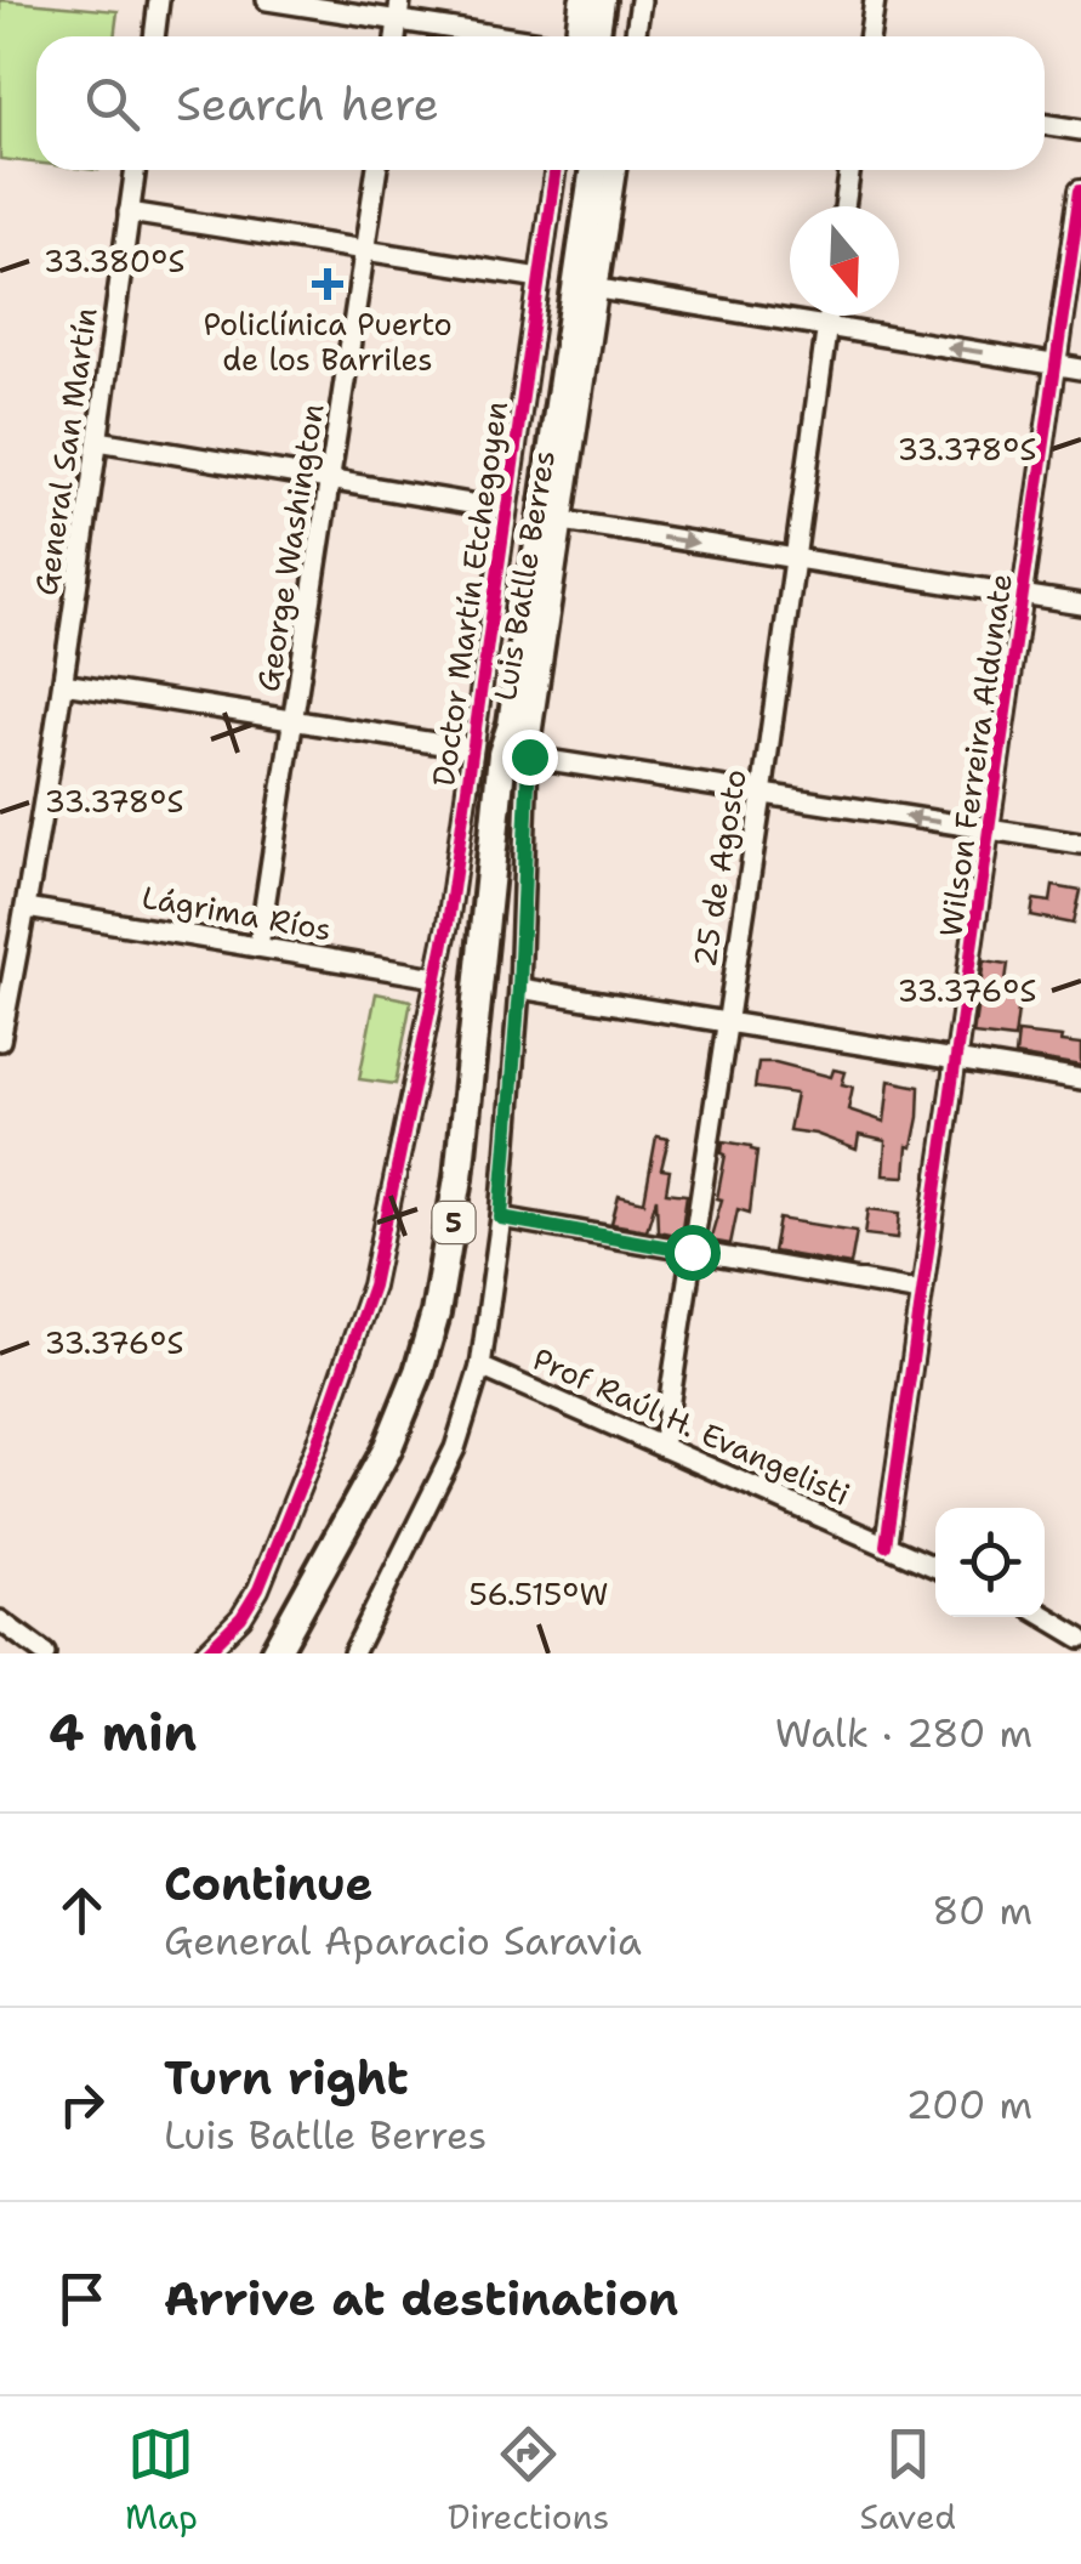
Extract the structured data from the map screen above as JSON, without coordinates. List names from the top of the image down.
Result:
{
  "streets": {
    "highway": ["5"],
    "street": [
      "General San Martín",
      "George Washington",
      "Luis Batlle Berres",
      "Doctor Martín Etchegoyen",
      "Wilson Ferreira Aldunate",
      "25 de Agosto",
      "Lágrima Ríos",
      "Prof Raúl H. Evangelisti"
    ]
  },
  "crossings": [
    ["General San Martín", "Lágrima Ríos"],
    ["George Washington", "Lágrima Ríos"],
    ["Luis Batlle Berres", "5"],
    ["Luis Batlle Berres", "Prof Raúl H. Evangelisti"],
    ["Doctor Martín Etchegoyen", "Lágrima Ríos"],
    ["Wilson Ferreira Aldunate", "Prof Raúl H. Evangelisti"],
    ["25 de Agosto", "Prof Raúl H. Evangelisti"]
  ],
  "places": {
    "health": ["Policlínica Puerto de los Barriles"]
  },
  "north": "bottom",
  "page": {
    "search": "Search here",
    "heading": ["4 min", "Walk · 280 m"],
    "list": [
      ["Continue", "General Aparacio Saravia", "80 m"],
      ["Turn right", "Luis Batlle Berres", "200 m"],
      "Arrive at destination"
    ],
    "nav": ["Map", "Directions", "Saved"]
  },
  "coordinates": [
    "33.380°S",
    "33.378°S",
    "33.376°S",
    "56.515°W"
  ]
}
